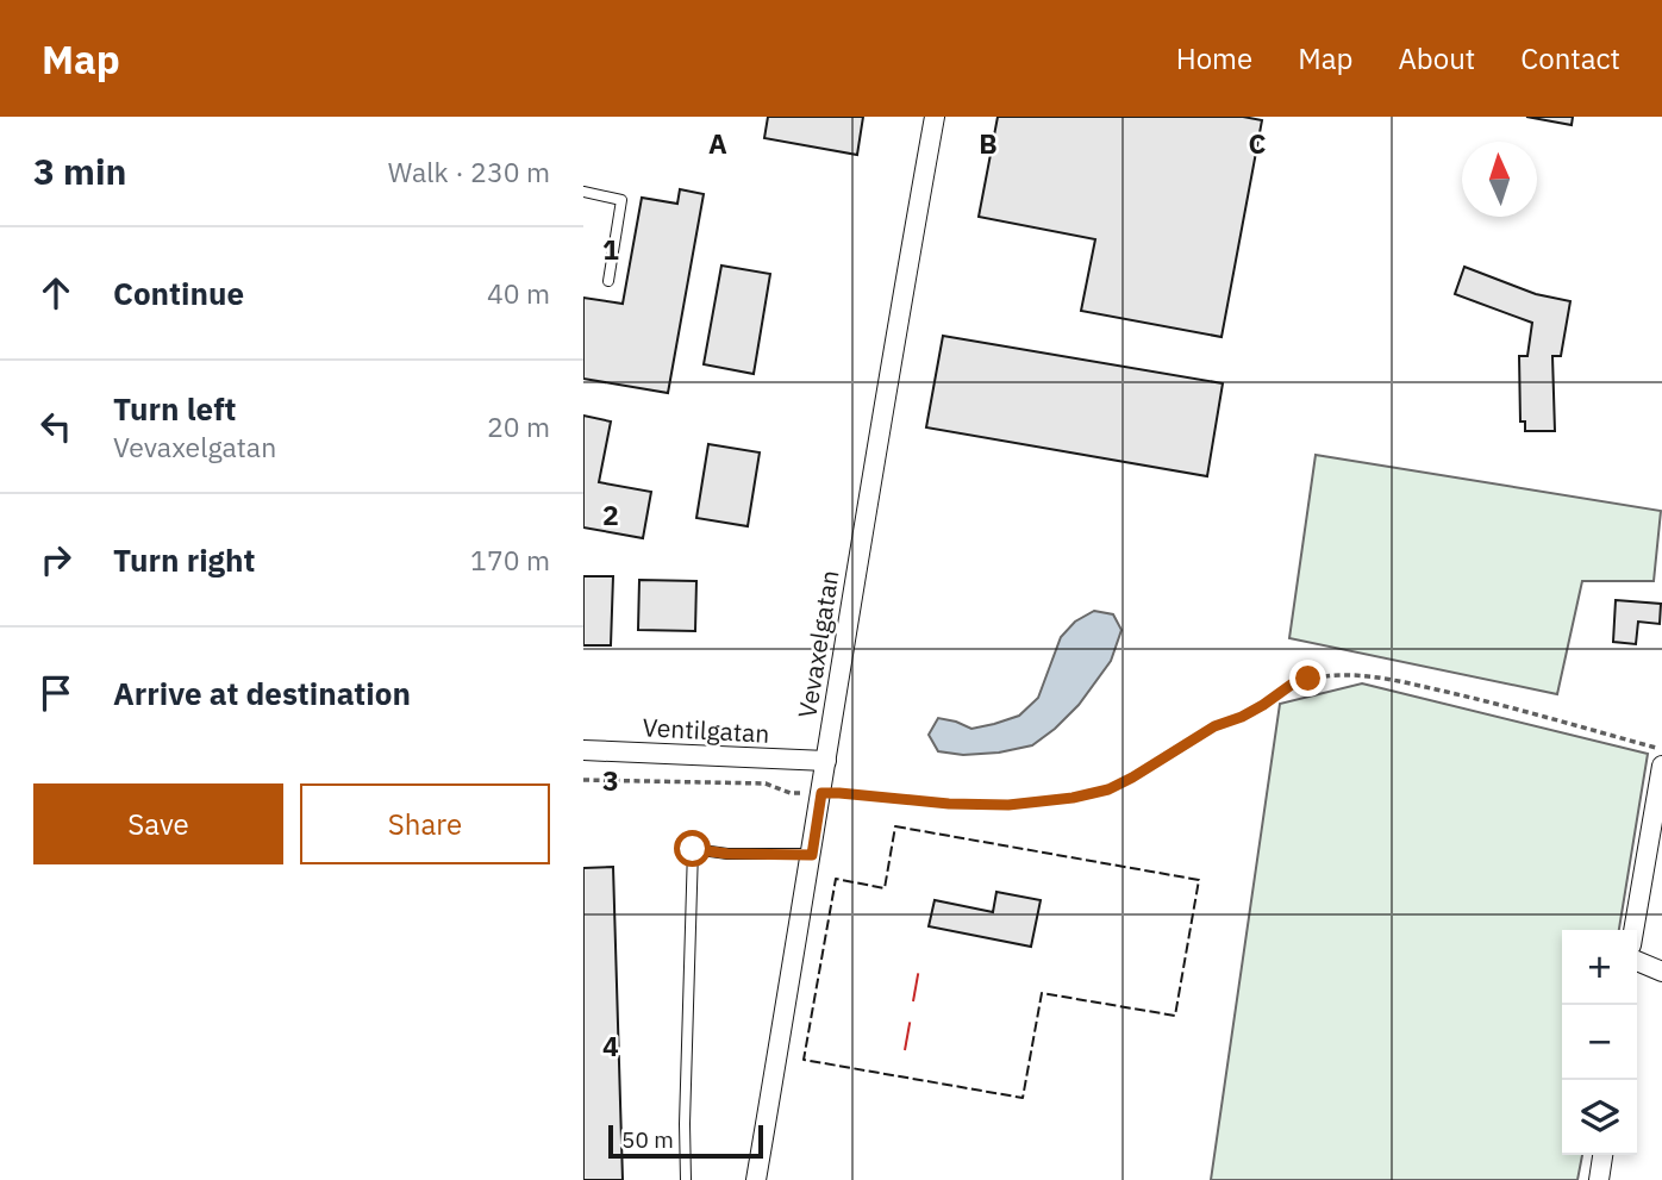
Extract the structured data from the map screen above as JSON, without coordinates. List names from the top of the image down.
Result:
{
  "streets": {
    "street": ["Vevaxelgatan", "Ventilgatan"]
  },
  "crossings": [
    ["Vevaxelgatan", "Ventilgatan"]
  ],
  "scale_bar": "50 m",
  "north": "top",
  "page": {
    "header": "Map",
    "nav": [
      "Home",
      "Map",
      "About",
      "Contact"
    ],
    "heading": ["3 min", "Walk · 230 m"],
    "list": [
      ["Continue", "40 m"],
      ["Turn left", "Vevaxelgatan", "20 m"],
      ["Turn right", "170 m"],
      "Arrive at destination"
    ],
    "buttons": ["Save", "Share"],
    "map_buttons": ["+", "−"],
    "scale": "50 m"
  },
  "grid": {
    "columns": ["A", "B", "C"],
    "rows": [
      "1",
      "2",
      "3",
      "4"
    ]
  }
}
